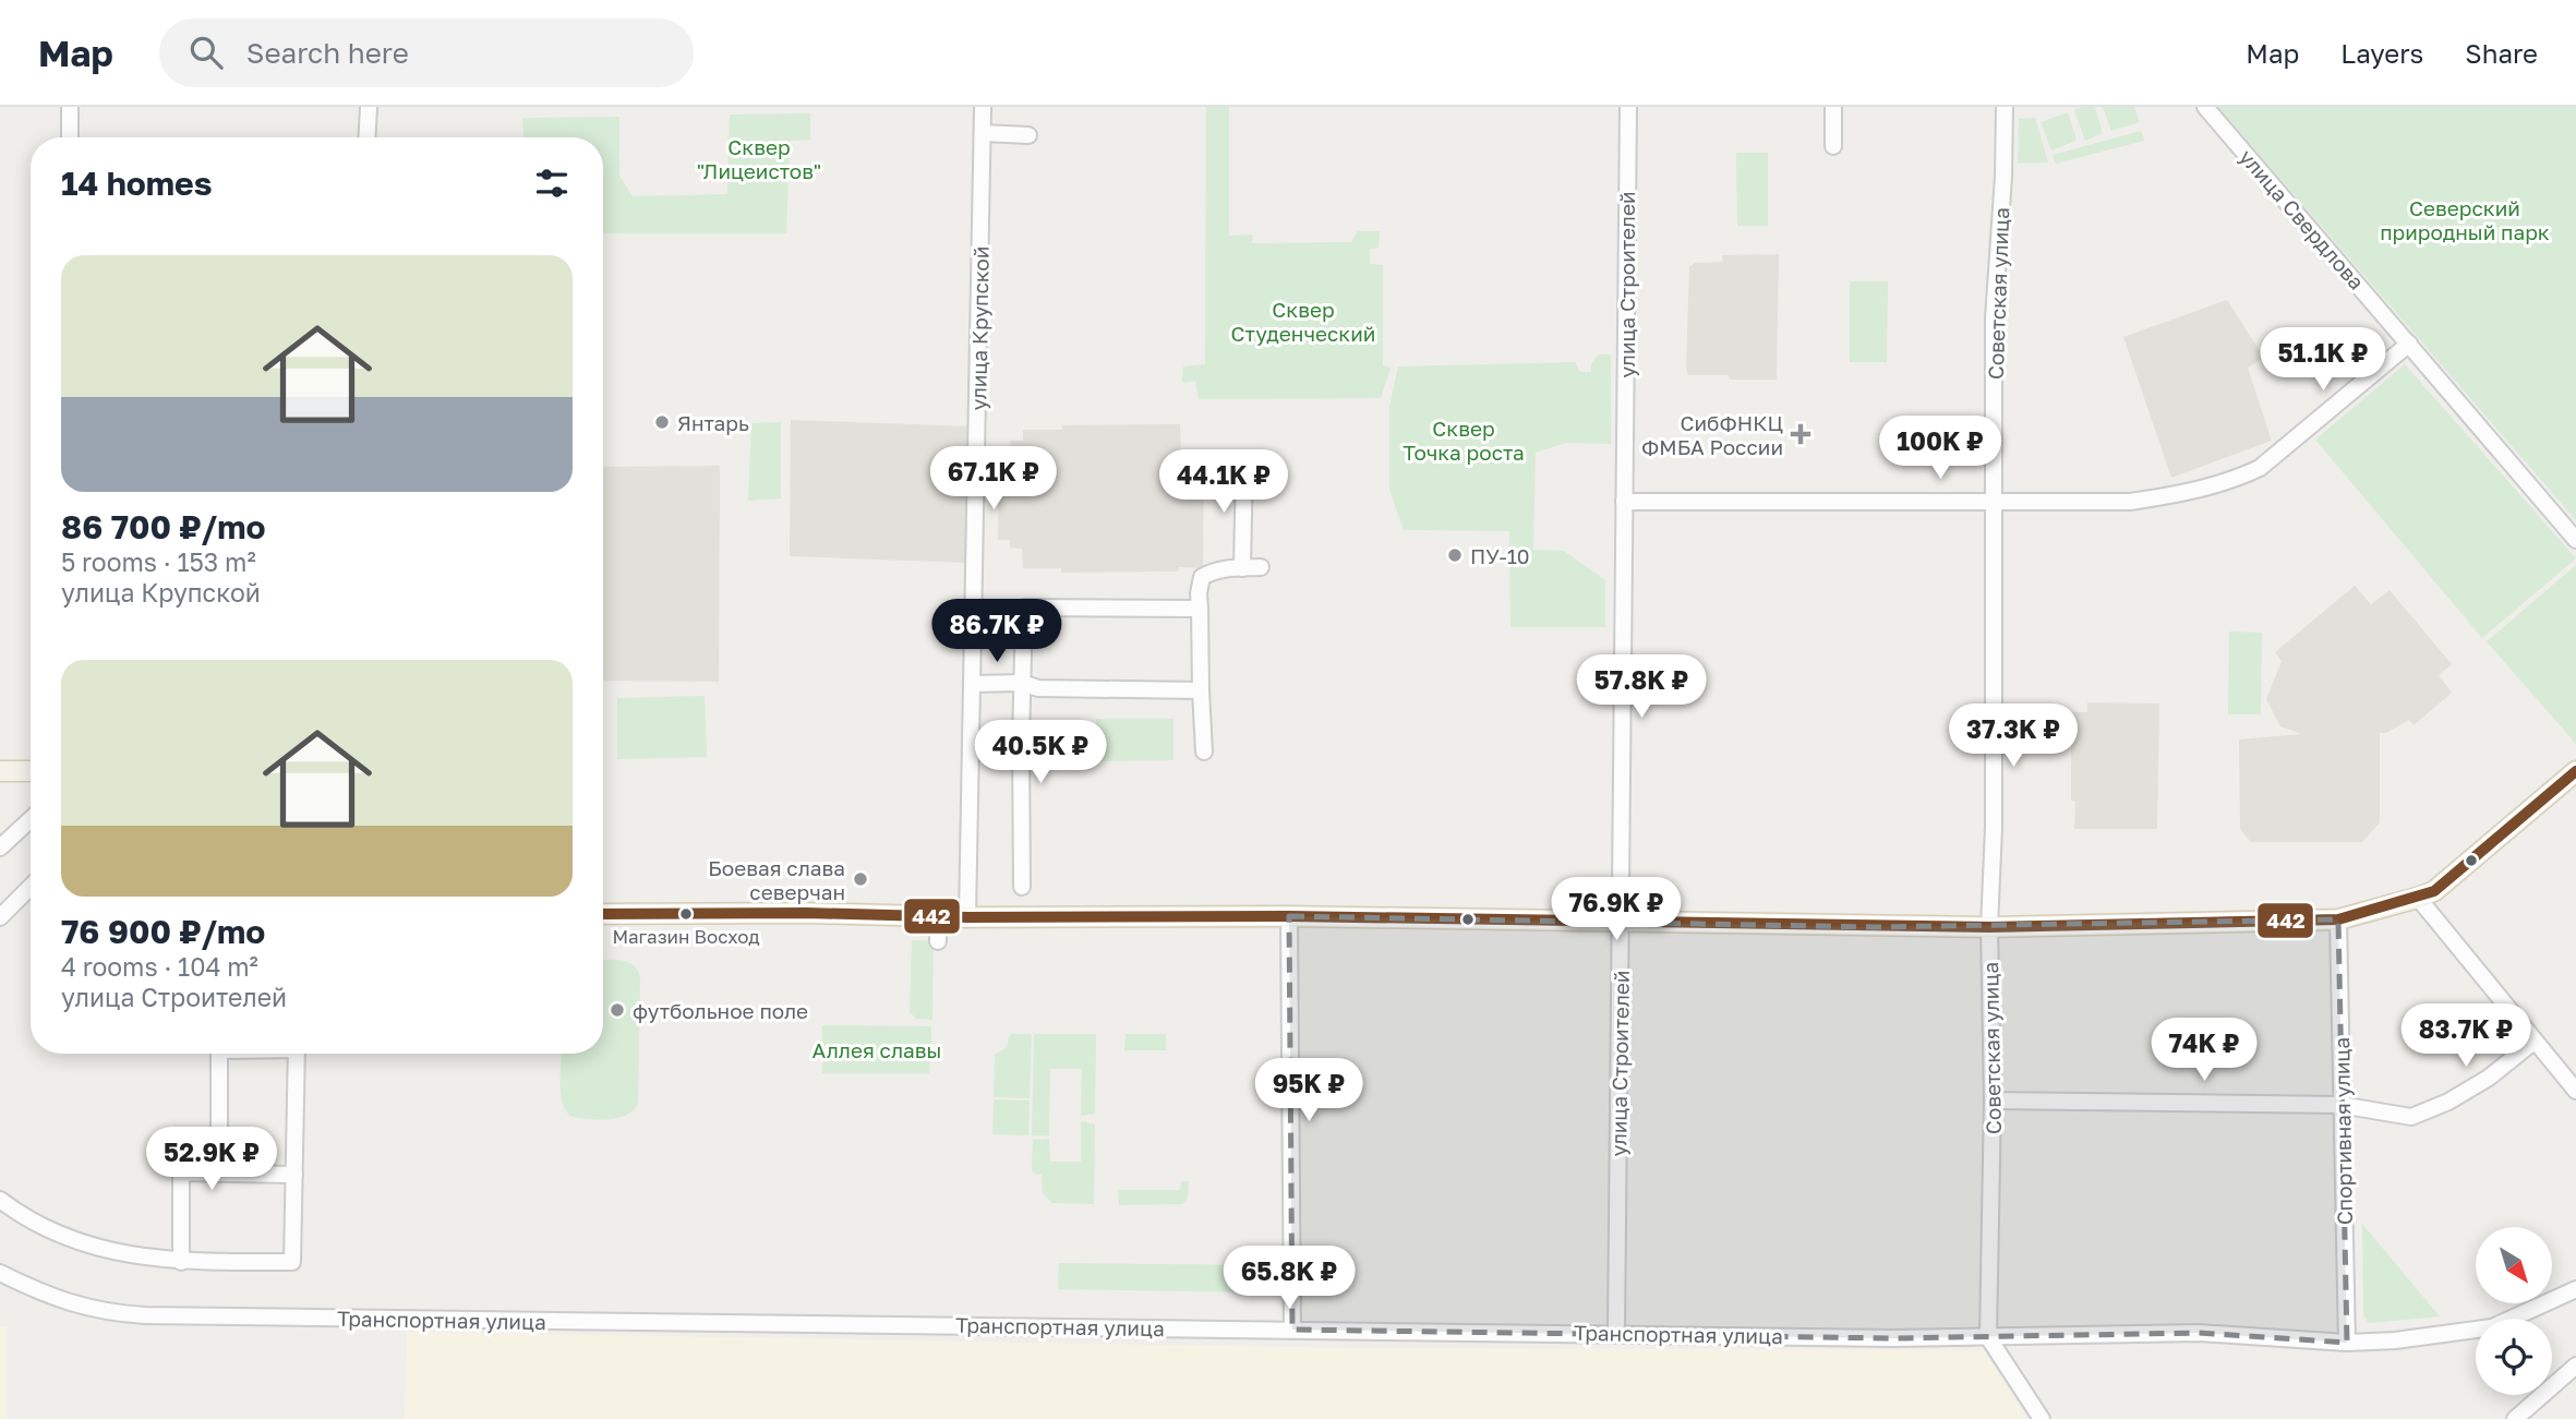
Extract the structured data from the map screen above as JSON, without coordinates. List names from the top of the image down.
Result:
{
  "streets": {
    "street": [
      "улица Свердлова",
      "улица Строителей",
      "Советская улица",
      "улица Крупской",
      "Спортивная улица",
      "Транспортная улица"
    ]
  },
  "crossings": [
    ["улица Строителей", "Транспортная улица"],
    ["Советская улица", "Транспортная улица"],
    ["Спортивная улица", "Транспортная улица"]
  ],
  "parks": [
    "Сквер \"Лицеистов\"",
    "Северский природный парк",
    "Сквер Студенческий",
    "Сквер Точка роста",
    "Аллея славы"
  ],
  "places": {
    "other": [
      "Янтарь",
      "ПУ-10",
      "Боевая слава северчан",
      "Магазин Восход",
      "футбольное поле"
    ],
    "health": ["СибФНКЦ ФМБА России"]
  },
  "lines": ["transit line 442"],
  "north": "bottom right",
  "page": {
    "header": "Map",
    "search": "Search here",
    "nav": ["Map", "Layers", "Share"],
    "heading": "14 homes",
    "list": [
      {
        "name": "86 700 ₽/mo",
        "note": "5 rooms · 153 m² · улица Крупской"
      },
      {
        "name": "76 900 ₽/mo",
        "note": "4 rooms · 104 m² · улица Строителей"
      }
    ],
    "price": [
      "51.1K ₽",
      "100K ₽",
      "67.1K ₽",
      "44.1K ₽",
      "86.7K ₽",
      "57.8K ₽",
      "37.3K ₽",
      "40.5K ₽",
      "76.9K ₽",
      "83.7K ₽",
      "74K ₽",
      "95K ₽",
      "52.9K ₽",
      "65.8K ₽"
    ]
  }
}
